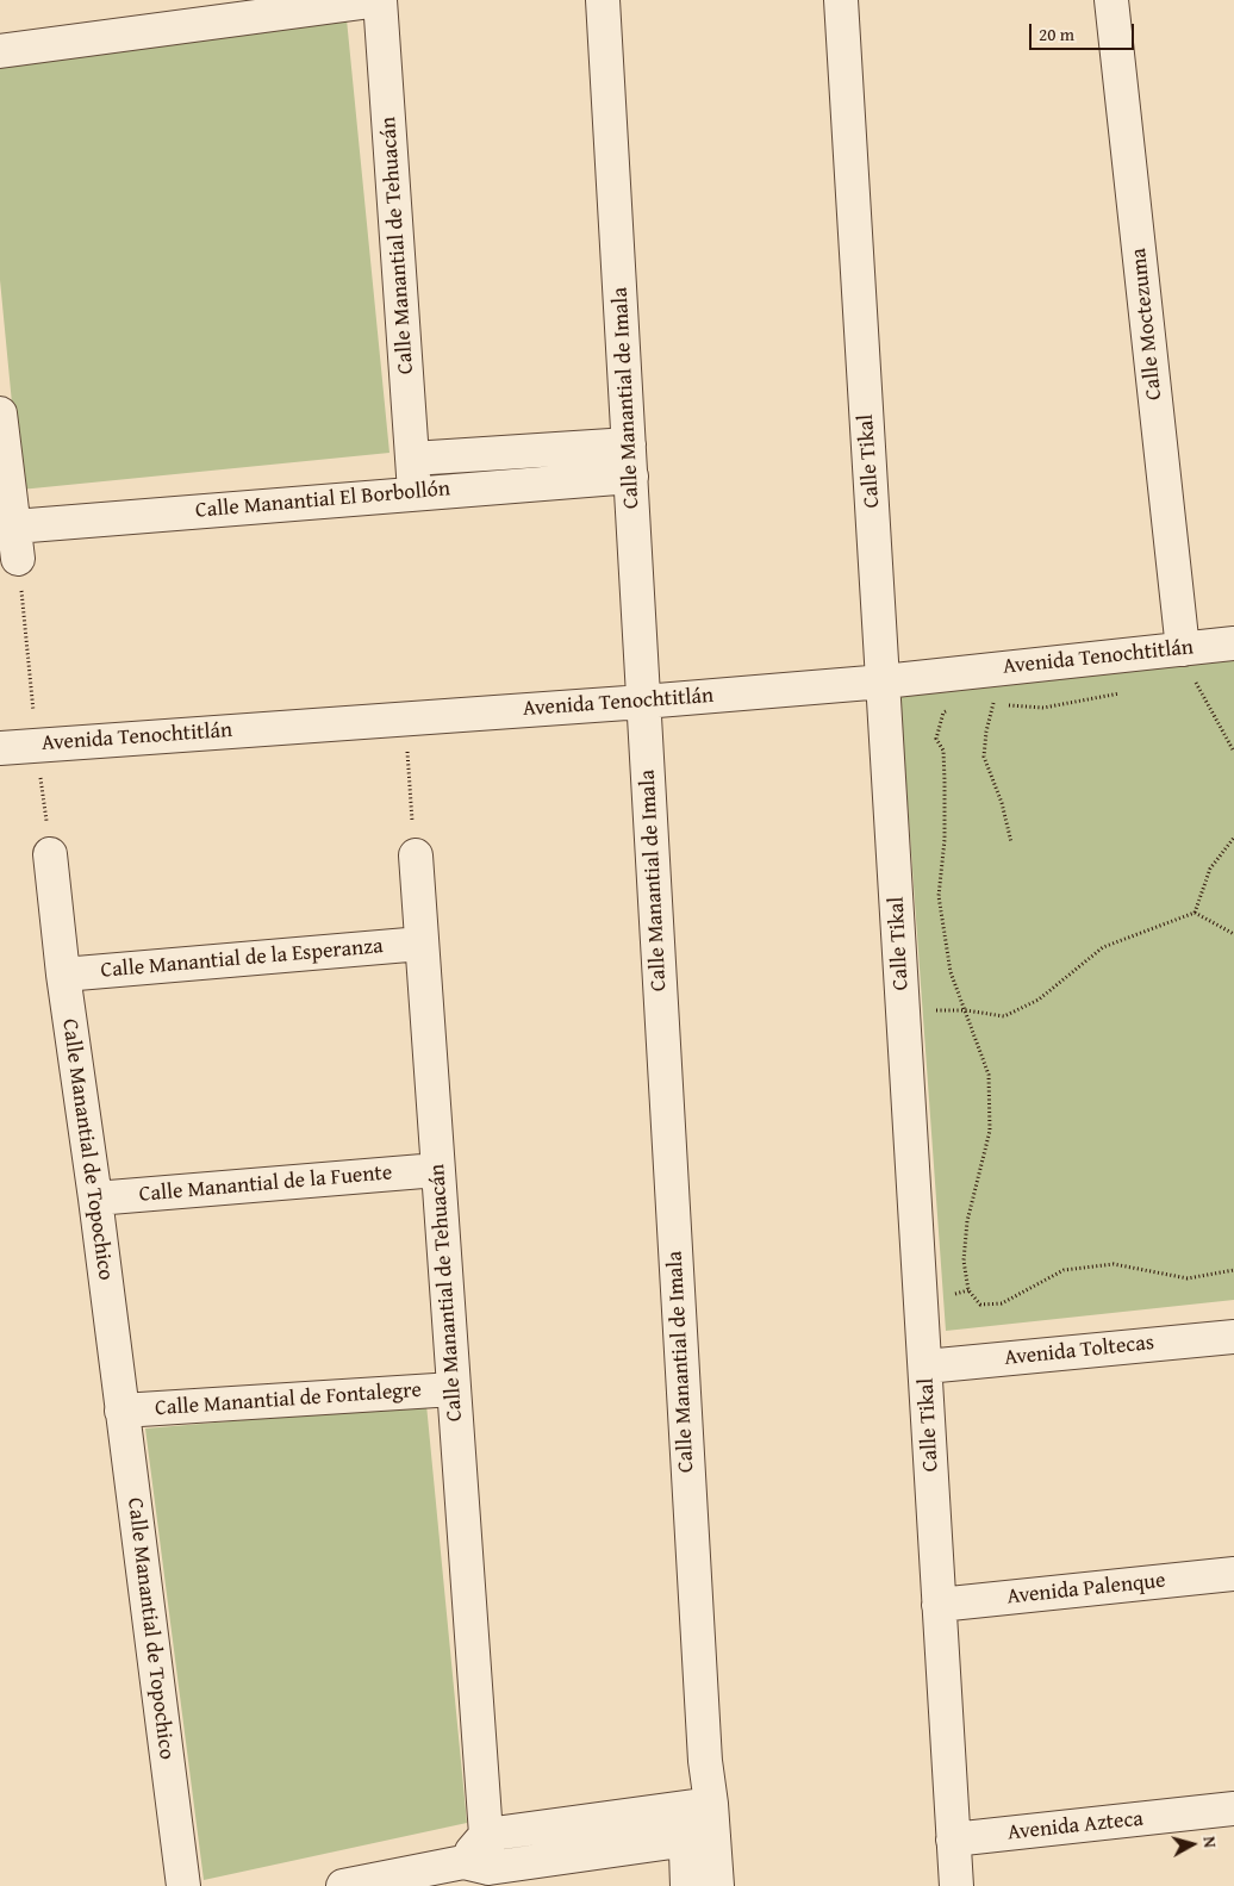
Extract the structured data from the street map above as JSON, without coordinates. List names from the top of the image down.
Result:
{
  "streets": {
    "street": [
      "Calle Manantial de Tehuacán",
      "Calle Moctezuma",
      "Calle Manantial de Imala",
      "Calle Tikal",
      "Calle Manantial El Borbollón",
      "Avenida Tenochtitlán",
      "Calle Manantial de la Esperanza",
      "Calle Manantial de Topochico",
      "Calle Manantial de la Fuente",
      "Avenida Toltecas",
      "Calle Manantial de Fontalegre",
      "Avenida Palenque",
      "Avenida Azteca"
    ]
  },
  "crossings": [
    ["Calle Manantial de Tehuacán", "Calle Manantial El Borbollón"],
    ["Calle Manantial de Tehuacán", "Calle Manantial de la Esperanza"],
    ["Calle Manantial de Tehuacán", "Calle Manantial de la Fuente"],
    ["Calle Manantial de Tehuacán", "Calle Manantial de Fontalegre"],
    ["Calle Moctezuma", "Avenida Tenochtitlán"],
    ["Calle Manantial de Imala", "Calle Manantial El Borbollón"],
    ["Calle Manantial de Imala", "Avenida Tenochtitlán"],
    ["Calle Tikal", "Avenida Tenochtitlán"],
    ["Calle Tikal", "Avenida Toltecas"],
    ["Calle Tikal", "Avenida Palenque"],
    ["Calle Tikal", "Avenida Azteca"],
    ["Calle Manantial de la Esperanza", "Calle Manantial de Topochico"],
    ["Calle Manantial de Topochico", "Calle Manantial de la Fuente"],
    ["Calle Manantial de Topochico", "Calle Manantial de Fontalegre"]
  ],
  "scale_bar": "20 m",
  "north": "right"
}
